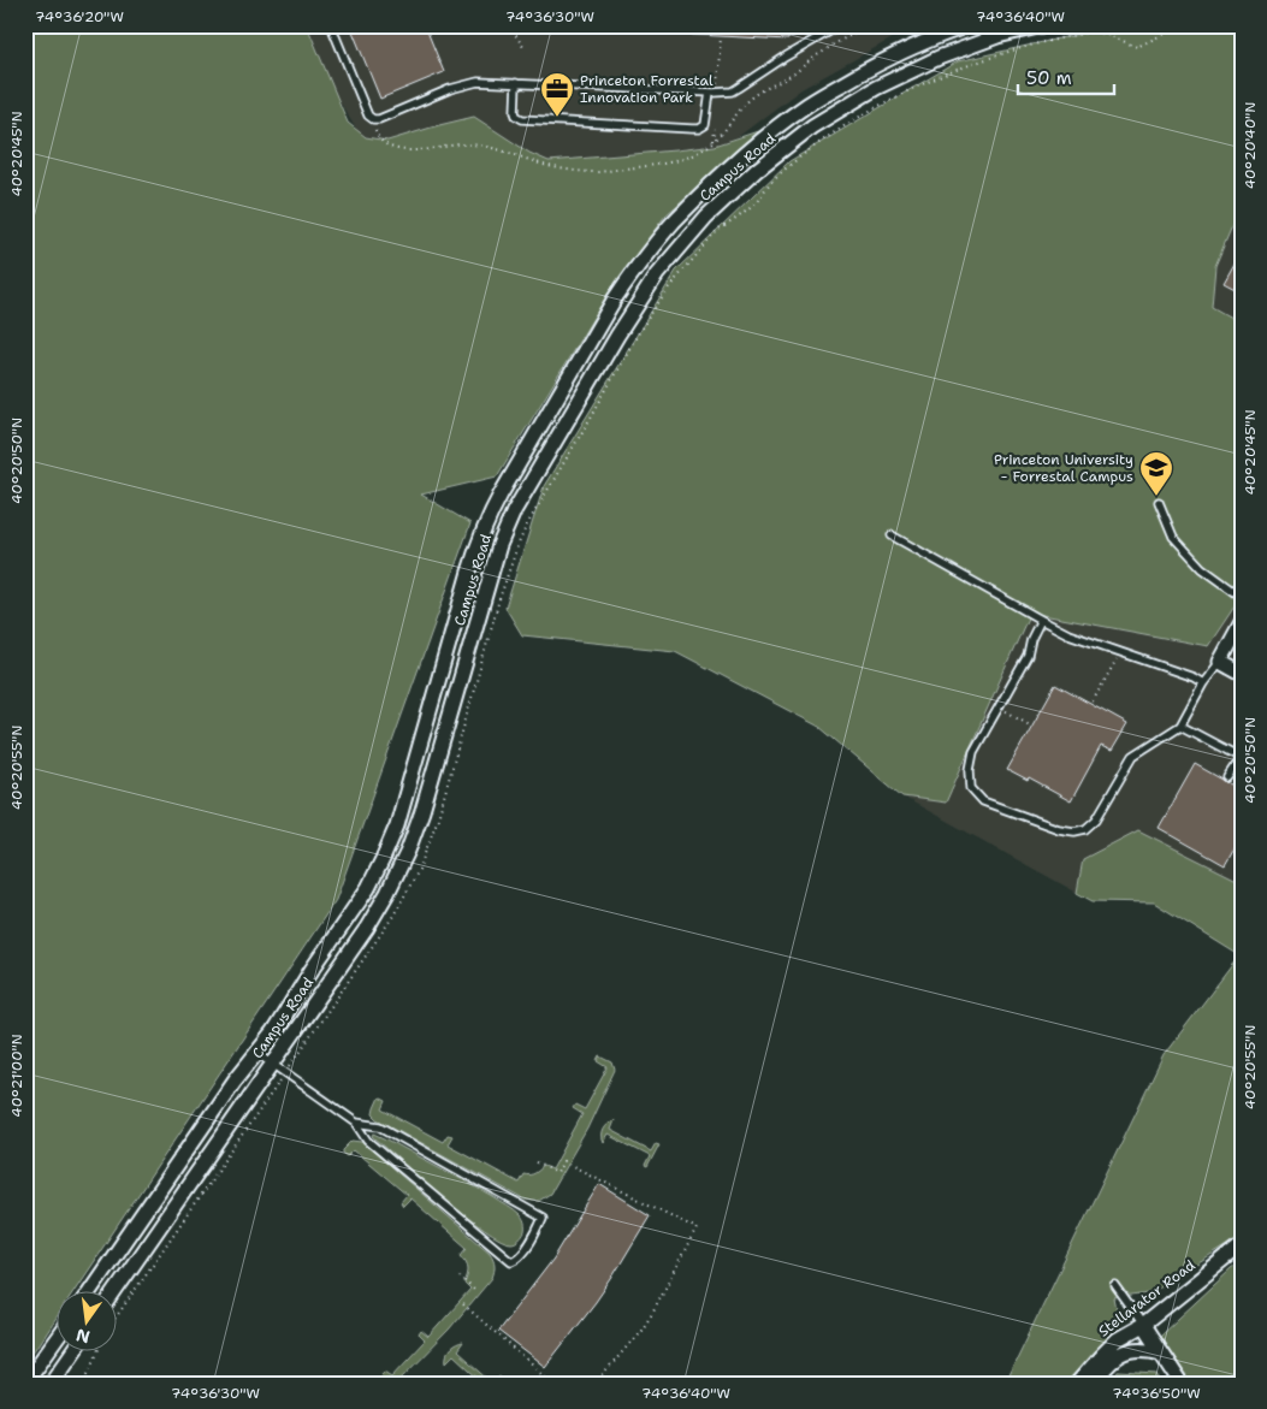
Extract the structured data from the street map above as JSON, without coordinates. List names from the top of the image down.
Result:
{
  "streets": {
    "street": ["Campus Road", "Stellarator Road"]
  },
  "places": {
    "office": ["Princeton Forrestal Innovation Park"],
    "school or university": ["Princeton University - Forrestal Campus"]
  },
  "scale_bar": "50 m",
  "north": "bottom",
  "coordinates": [
    "74°36'20\"W",
    "74°36'30\"W",
    "74°36'40\"W",
    "40°20'40\"N",
    "40°20'45\"N",
    "40°20'50\"N",
    "40°20'55\"N",
    "40°21'00\"N",
    "74°36'50\"W"
  ]
}
